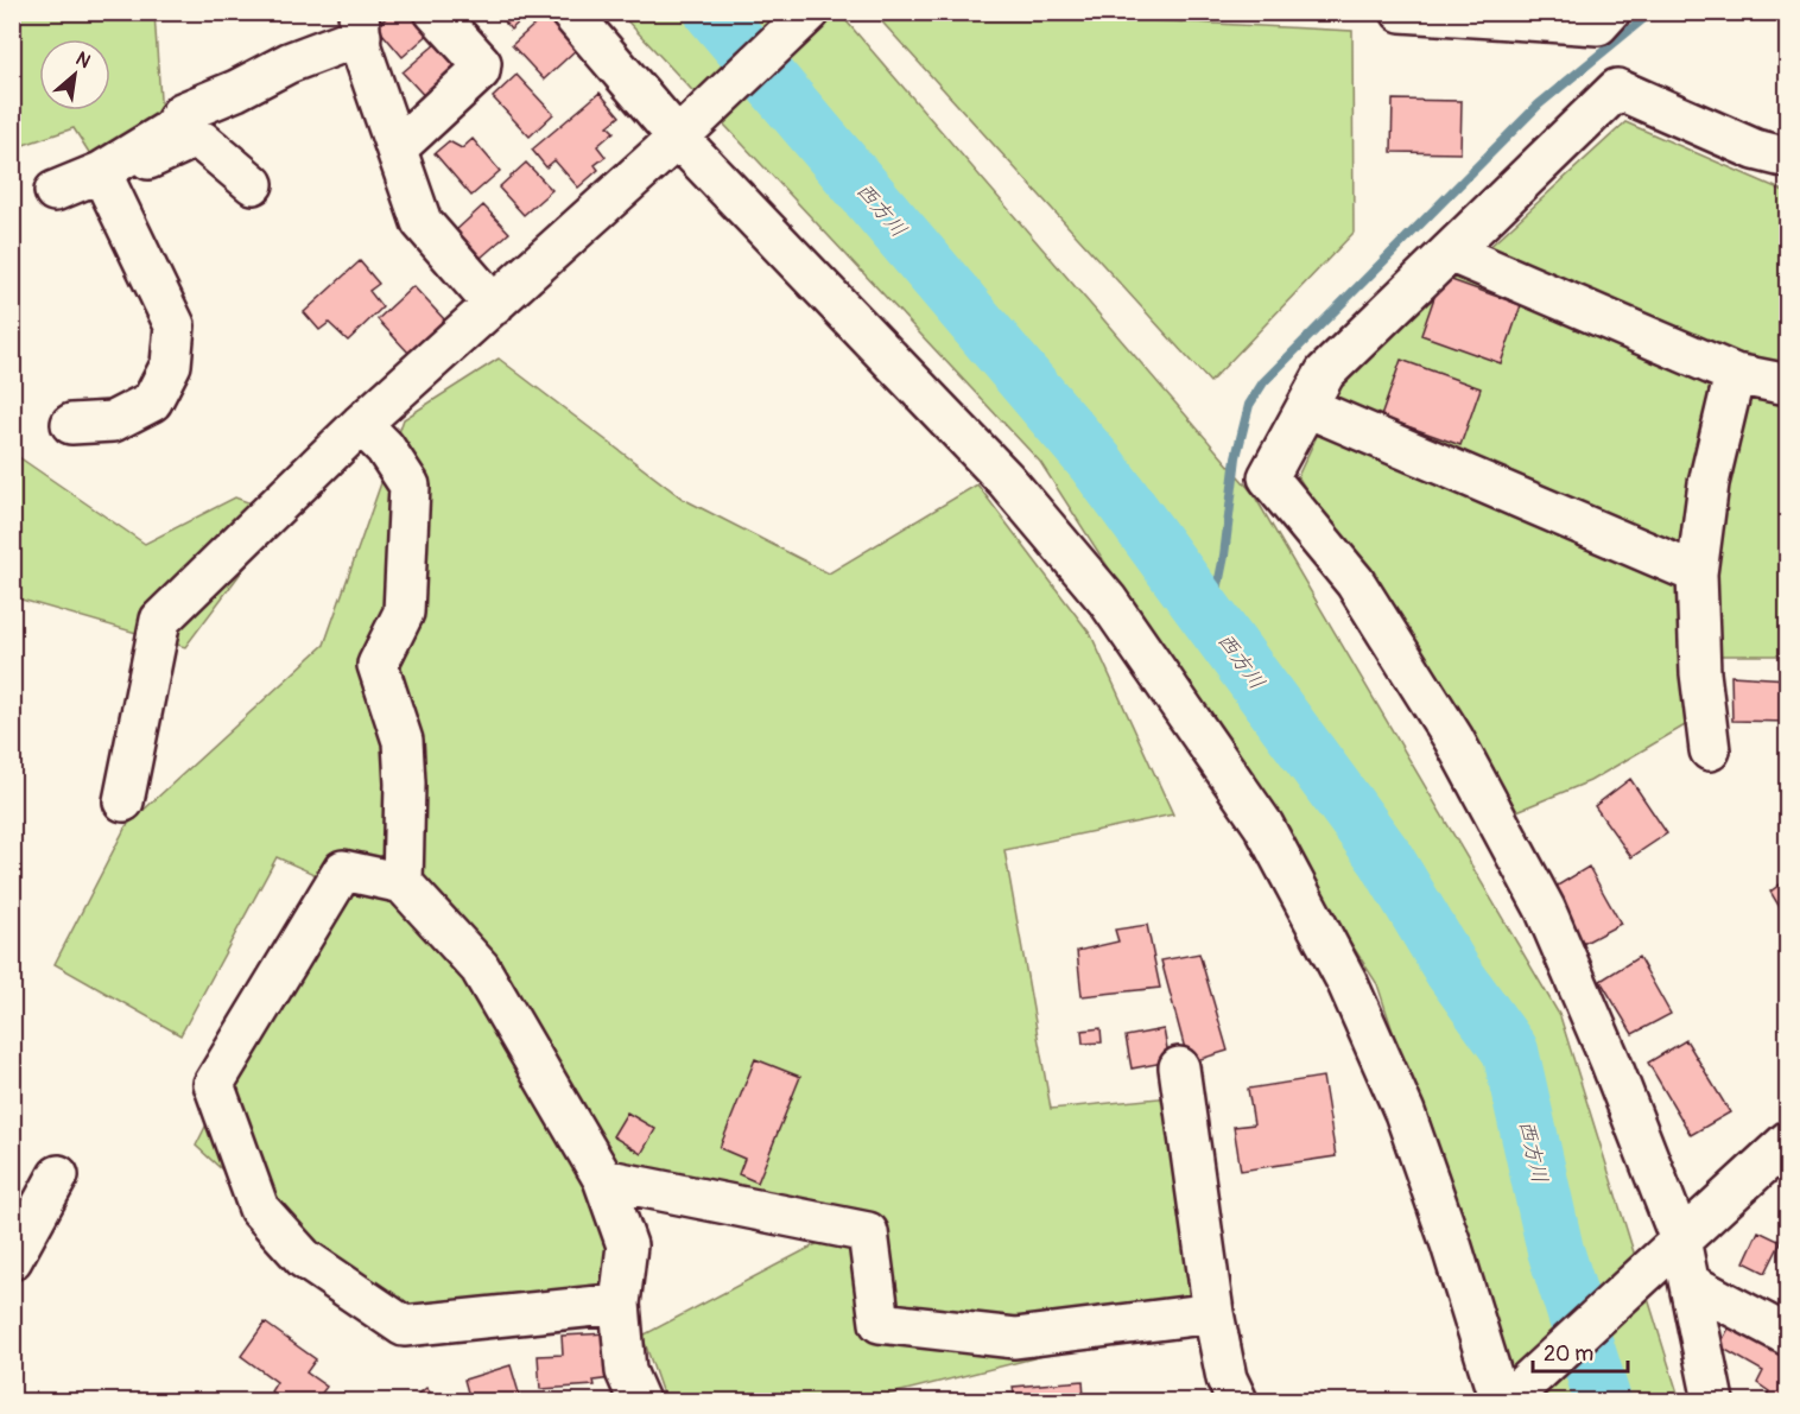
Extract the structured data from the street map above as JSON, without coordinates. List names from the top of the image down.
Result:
{
  "water": ["西方川"],
  "scale_bar": "20 m",
  "north": "top right"
}
